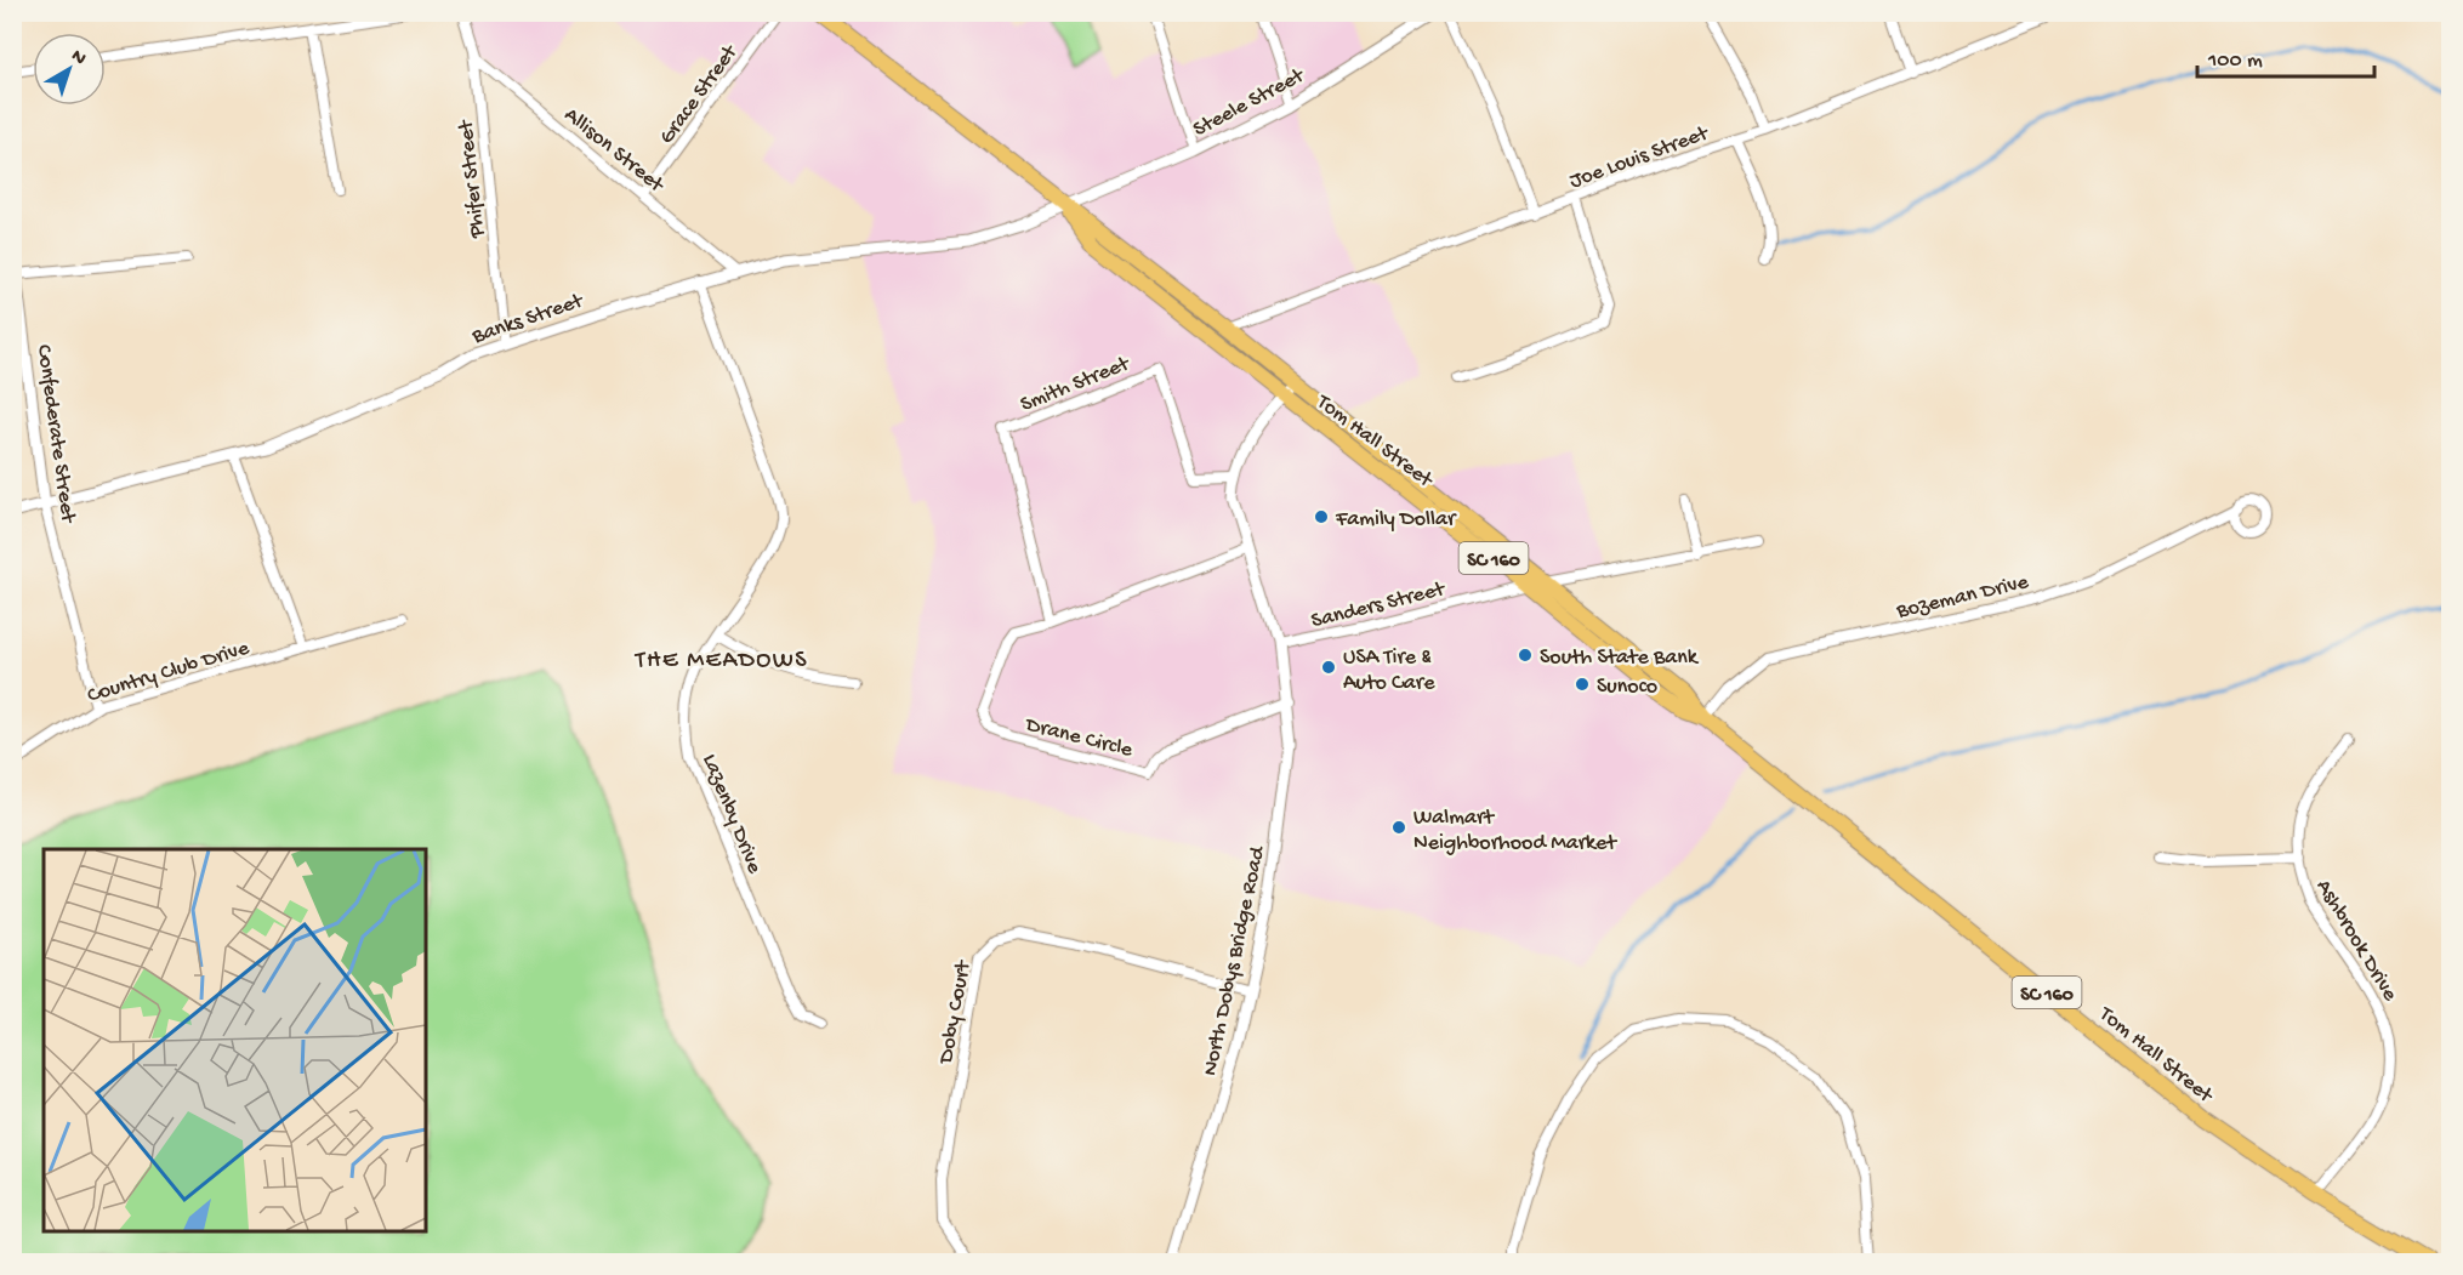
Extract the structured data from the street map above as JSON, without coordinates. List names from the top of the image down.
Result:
{
  "streets": {
    "main road": ["Tom Hall Street", "SC 160"],
    "street": [
      "Grace Street",
      "Steele Street",
      "Allison Street",
      "Joe Louis Street",
      "Phifer Street",
      "Banks Street",
      "Smith Street",
      "Confederate Street",
      "Bozeman Drive",
      "Sanders Street",
      "Country Club Drive",
      "Drane Circle",
      "Lazenby Drive",
      "Ashbrook Drive",
      "North Dobys Bridge Road",
      "Doby Court"
    ]
  },
  "crossings": [
    ["Grace Street", "Allison Street"],
    ["Steele Street", "Banks Street"],
    ["Steele Street", "Tom Hall Street"],
    ["Allison Street", "Phifer Street"],
    ["Allison Street", "Banks Street"],
    ["Joe Louis Street", "Tom Hall Street"],
    ["Phifer Street", "Banks Street"],
    ["Banks Street", "Confederate Street"],
    ["Banks Street", "Tom Hall Street"],
    ["Banks Street", "Lazenby Drive"],
    ["Smith Street", "Drane Circle"],
    ["Smith Street", "North Dobys Bridge Road"],
    ["Confederate Street", "Country Club Drive"],
    ["Tom Hall Street", "Bozeman Drive"],
    ["Tom Hall Street", "Sanders Street"],
    ["Tom Hall Street", "Ashbrook Drive"],
    ["Sanders Street", "North Dobys Bridge Road"],
    ["Drane Circle", "North Dobys Bridge Road"],
    ["North Dobys Bridge Road", "Doby Court"]
  ],
  "districts": ["THE MEADOWS"],
  "places": [
    "Family Dollar",
    "South State Bank",
    "USA Tire & Auto Care",
    "Sunoco",
    "Walmart Neighborhood Market"
  ],
  "scale_bar": "100 m",
  "north": "top right"
}
